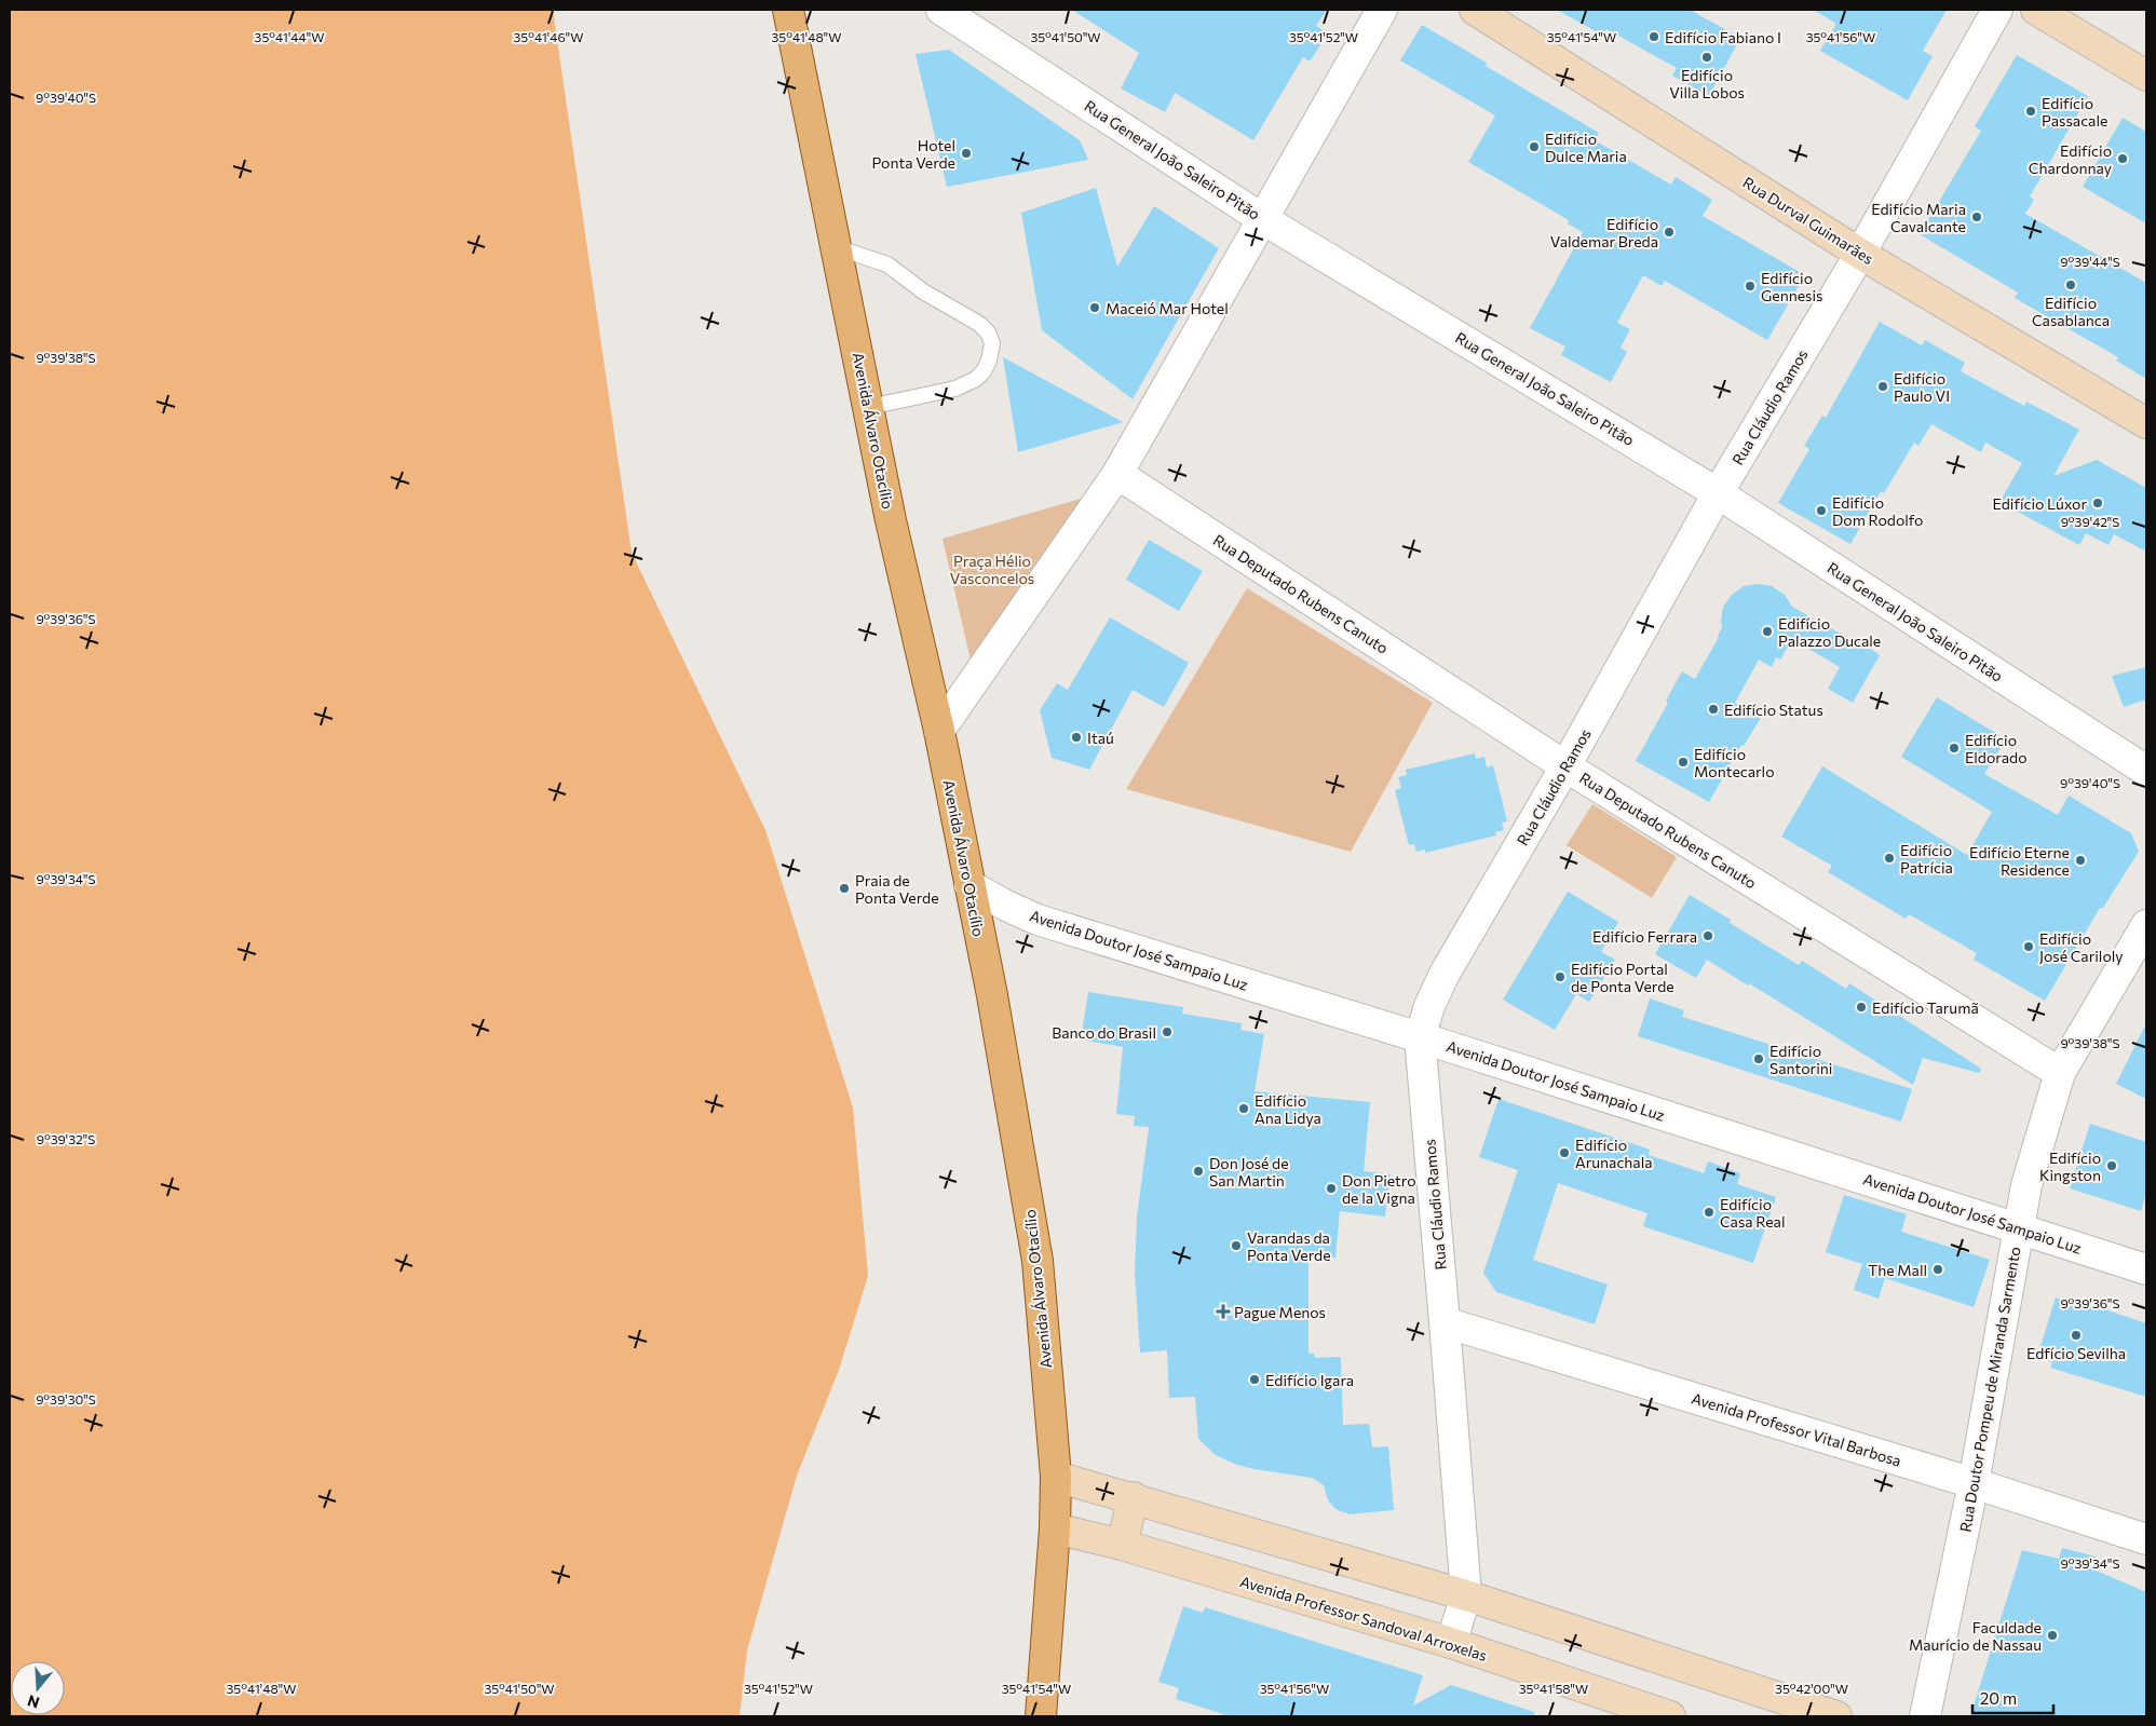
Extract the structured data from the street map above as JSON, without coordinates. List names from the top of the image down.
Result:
{
  "streets": {
    "main road": ["Avenida Álvaro Otacílio"],
    "street": [
      "Rua General João Saleiro Pitão",
      "Rua Durval Guimarães",
      "Rua Cláudio Ramos",
      "Rua Deputado Rubens Canuto",
      "Avenida Doutor José Sampaio Luz",
      "Rua Doutor Pompeu de Miranda Sarmento",
      "Avenida Professor Vital Barbosa",
      "Avenida Professor Sandoval Arroxelas"
    ]
  },
  "crossings": [
    ["Rua General João Saleiro Pitão", "Rua Cláudio Ramos"],
    ["Rua Durval Guimarães", "Rua Cláudio Ramos"],
    ["Rua Cláudio Ramos", "Rua Deputado Rubens Canuto"],
    ["Rua Cláudio Ramos", "Avenida Doutor José Sampaio Luz"],
    ["Rua Cláudio Ramos", "Avenida Professor Vital Barbosa"],
    ["Rua Cláudio Ramos", "Avenida Professor Sandoval Arroxelas"],
    ["Avenida Álvaro Otacílio", "Avenida Doutor José Sampaio Luz"],
    ["Avenida Álvaro Otacílio", "Avenida Professor Sandoval Arroxelas"],
    ["Rua Deputado Rubens Canuto", "Rua Doutor Pompeu de Miranda Sarmento"],
    ["Avenida Doutor José Sampaio Luz", "Rua Doutor Pompeu de Miranda Sarmento"],
    ["Rua Doutor Pompeu de Miranda Sarmento", "Avenida Professor Vital Barbosa"]
  ],
  "parks": ["Praça Hélio Vasconcelos"],
  "places": {
    "other": [
      "Edifício Fabiano I",
      "Edifício Villa Lobos",
      "Edifício Passacale",
      "Edifício Dulce Maria",
      "Hotel Ponta Verde",
      "Edifício Chardonnay",
      "Edifício Maria Cavalcante",
      "Edifício Valdemar Breda",
      "Edifício Casablanca",
      "Edifício Gennesis",
      "Maceió Mar Hotel",
      "Edifício Paulo VI",
      "Edifício Lúxor",
      "Edifício Dom Rodolfo",
      "Edifício Palazzo Ducale",
      "Edifício Status",
      "Itaú",
      "Edifício Eldorado",
      "Edifício Montecarlo",
      "Edifício Patrícia",
      "Edifício Eterne Residence",
      "Praia de Ponta Verde",
      "Edifício Ferrara",
      "Edifício José Cariloly",
      "Edifício Portal de Ponta Verde",
      "Edifício Tarumã",
      "Banco do Brasil",
      "Edifício Santorini",
      "Edifício Ana Lidya",
      "Edifício Arunachala",
      "Edifício Kingston",
      "Don José de San Martin",
      "Don Pietro de la Vigna",
      "Edifício Casa Real",
      "Varandas da Ponta Verde",
      "The Mall",
      "Edfício Sevilha",
      "Edifício Igara",
      "Faculdade Maurício de Nassau"
    ],
    "health": ["Pague Menos"]
  },
  "scale_bar": "20 m",
  "north": "bottom",
  "coordinates": [
    "35°41'44\"W",
    "35°41'46\"W",
    "35°41'48\"W",
    "35°41'50\"W",
    "35°41'52\"W",
    "35°41'54\"W",
    "35°41'56\"W",
    "9°39'40\"S",
    "9°39'44\"S",
    "9°39'38\"S",
    "9°39'42\"S",
    "9°39'36\"S",
    "9°39'34\"S",
    "9°39'32\"S",
    "9°39'30\"S",
    "35°41'58\"W",
    "35°42'00\"W"
  ]
}
